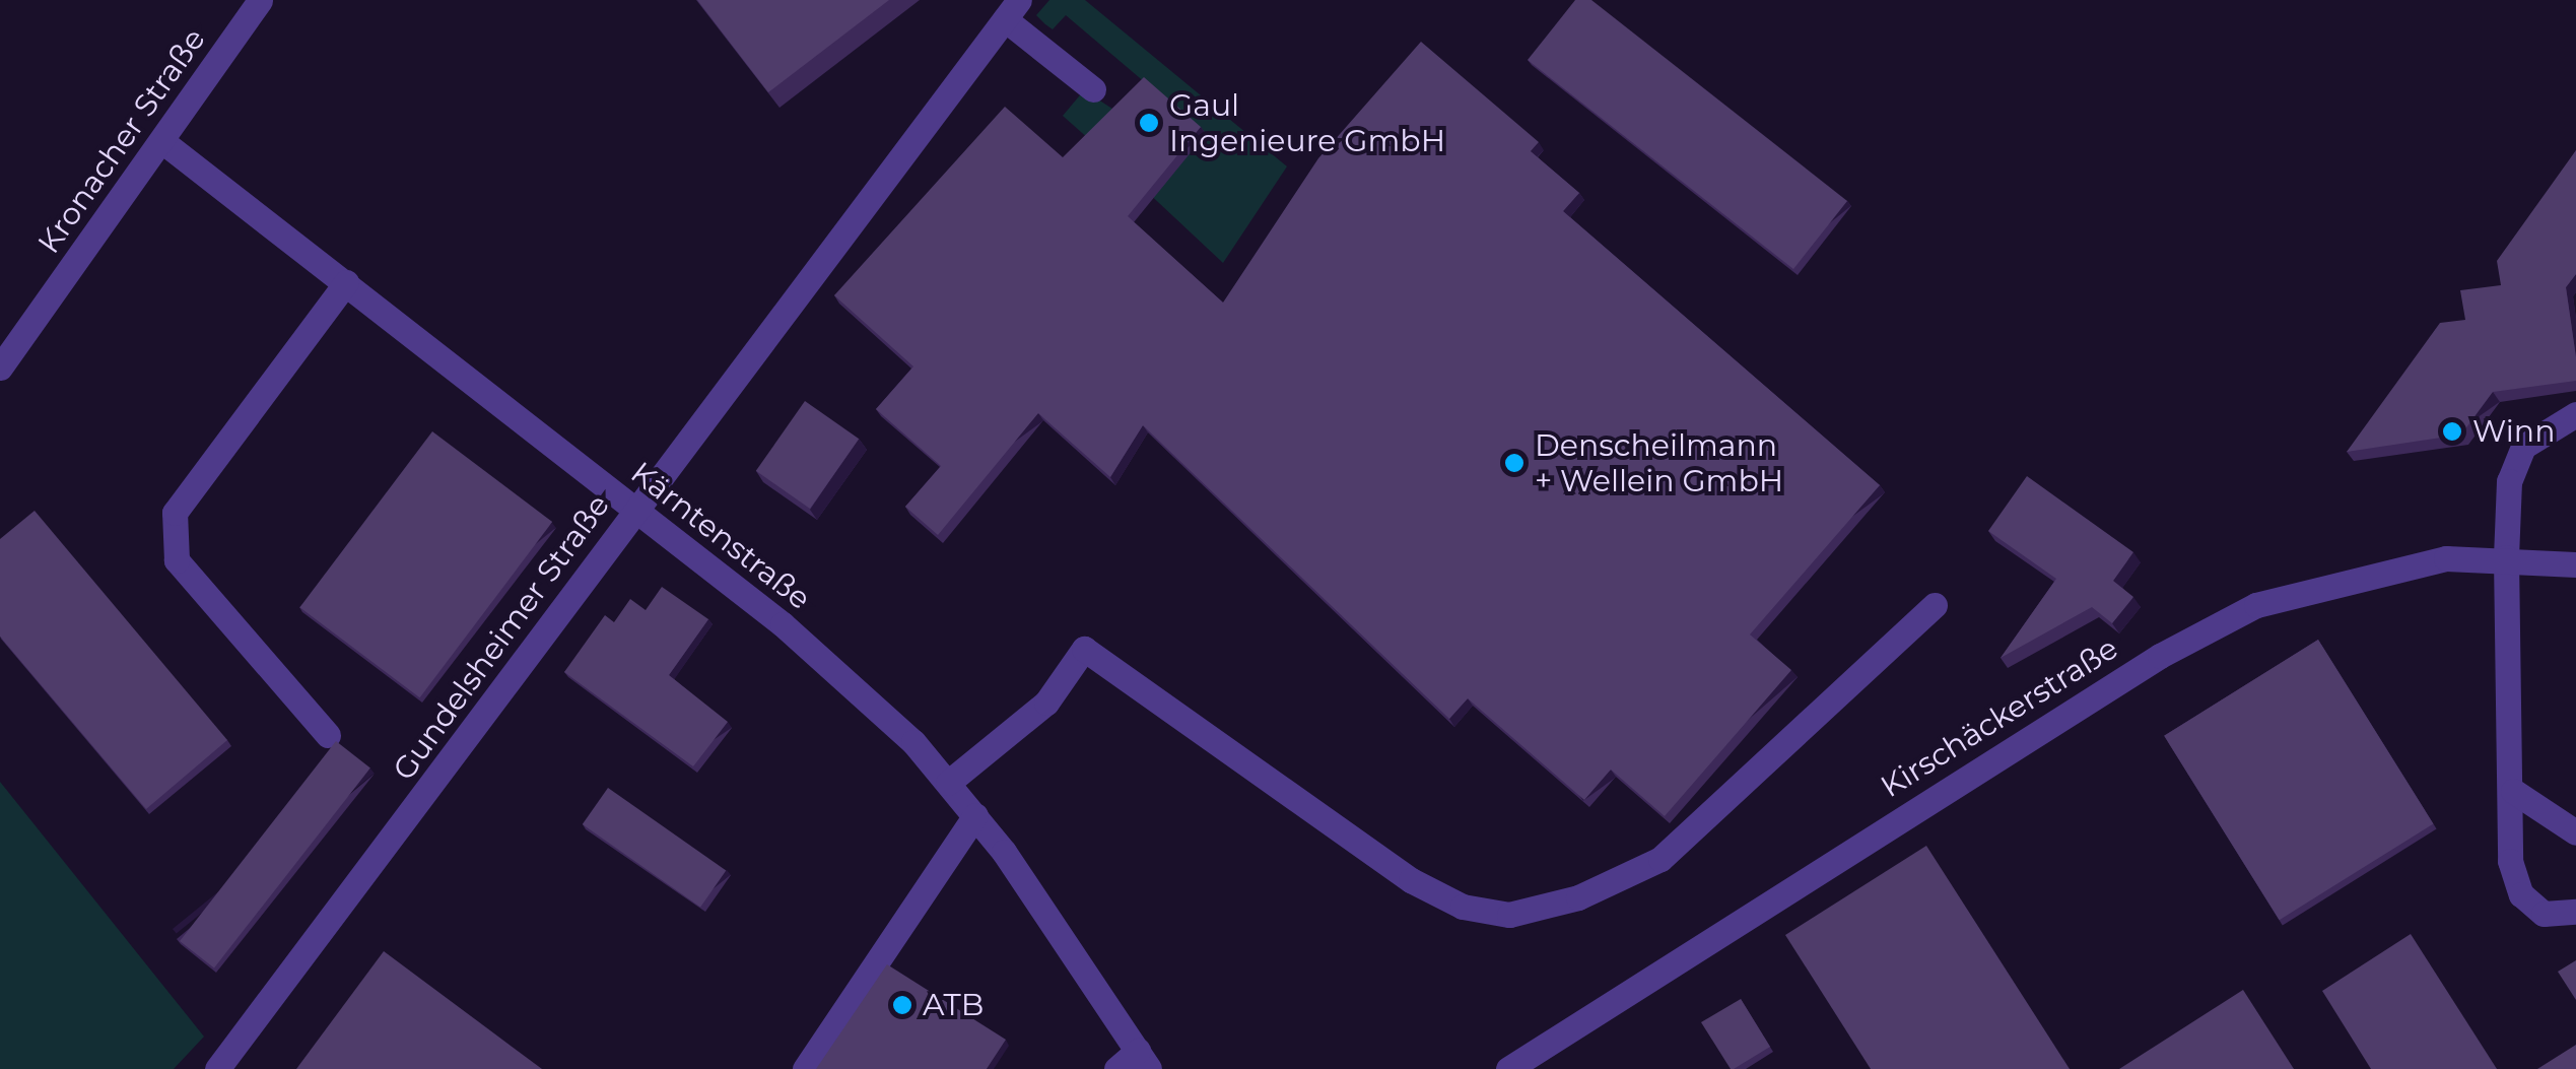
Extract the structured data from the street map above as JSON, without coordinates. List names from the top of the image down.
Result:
{
  "streets": {
    "street": [
      "Kronacher Straße",
      "Kärntenstraße",
      "Gundelsheimer Straße",
      "Kirschäckerstraße"
    ]
  },
  "crossings": [
    ["Kronacher Straße", "Kärntenstraße"],
    ["Kärntenstraße", "Gundelsheimer Straße"]
  ],
  "places": [
    "Gaul Ingenieure GmbH",
    "Winn",
    "Denscheilmann + Wellein GmbH",
    "ATB"
  ]
}
